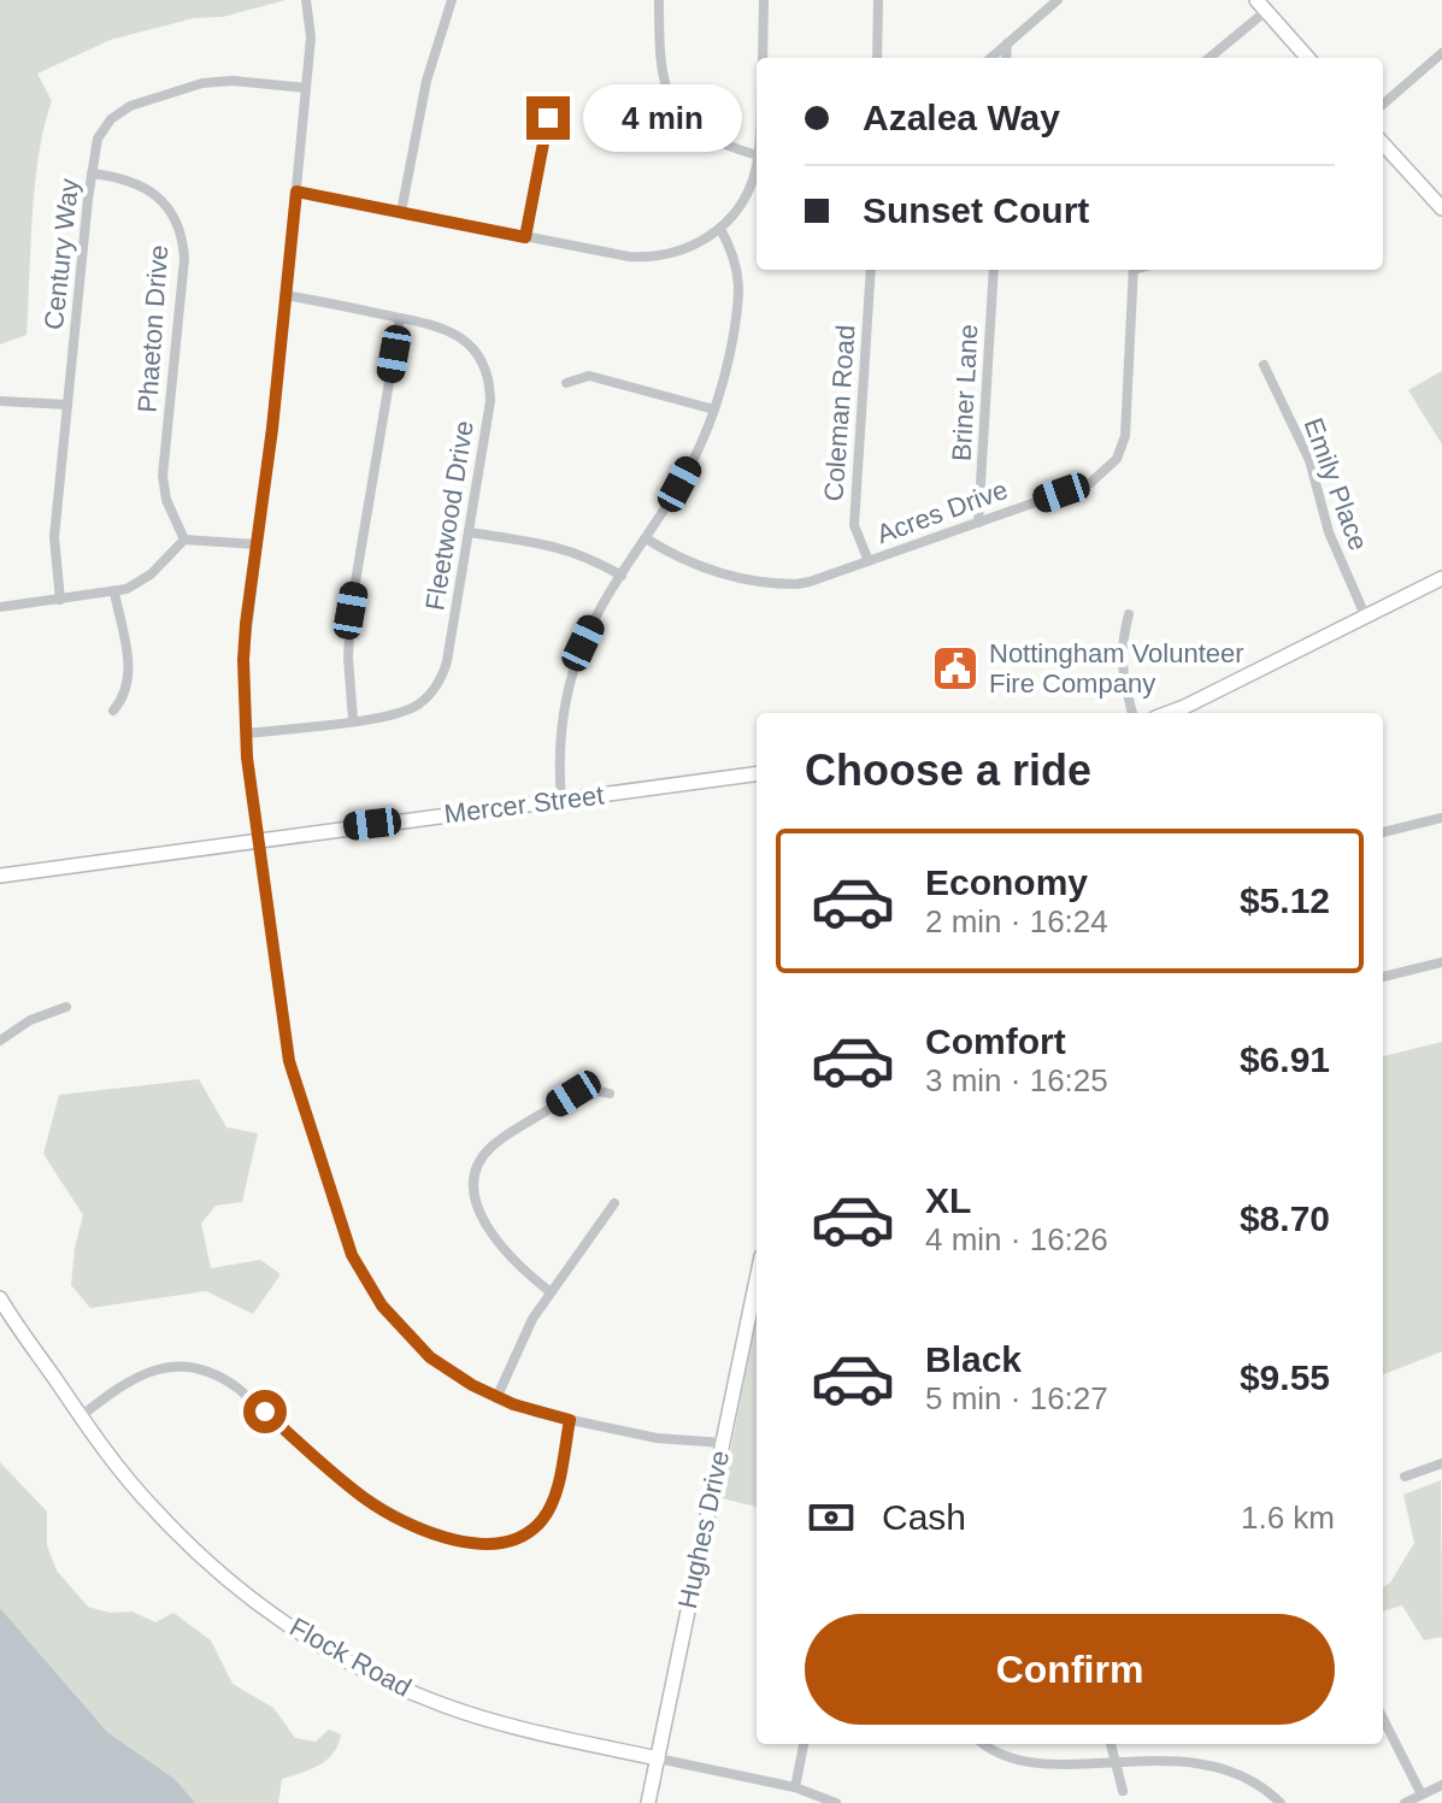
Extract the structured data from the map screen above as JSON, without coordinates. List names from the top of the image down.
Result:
{
  "streets": {
    "street": [
      "Century Way",
      "Phaeton Drive",
      "Briner Lane",
      "Coleman Road",
      "Emily Place",
      "Acres Drive",
      "Fleetwood Drive",
      "Mercer Street",
      "Hughes Drive",
      "Flock Road"
    ]
  },
  "crossings": [
    ["Century Way", "Phaeton Drive"],
    ["Briner Lane", "Acres Drive"],
    ["Coleman Road", "Acres Drive"],
    ["Hughes Drive", "Flock Road"]
  ],
  "places": {
    "public building": ["Nottingham Volunteer Fire Company"]
  },
  "page": {
    "banner": ["Azalea Way", "Sunset Court"],
    "bubble": "4 min",
    "heading": "Choose a ride",
    "list": [
      {
        "name": "Economy",
        "note": "2 min · 16:24",
        "value": "$5.12"
      },
      {
        "name": "Comfort",
        "note": "3 min · 16:25",
        "value": "$6.91"
      },
      {
        "name": "XL",
        "note": "4 min · 16:26",
        "value": "$8.70"
      },
      {
        "name": "Black",
        "note": "5 min · 16:27",
        "value": "$9.55"
      }
    ],
    "pay": ["Cash", "1.6 km"],
    "buttons": "Confirm"
  }
}
